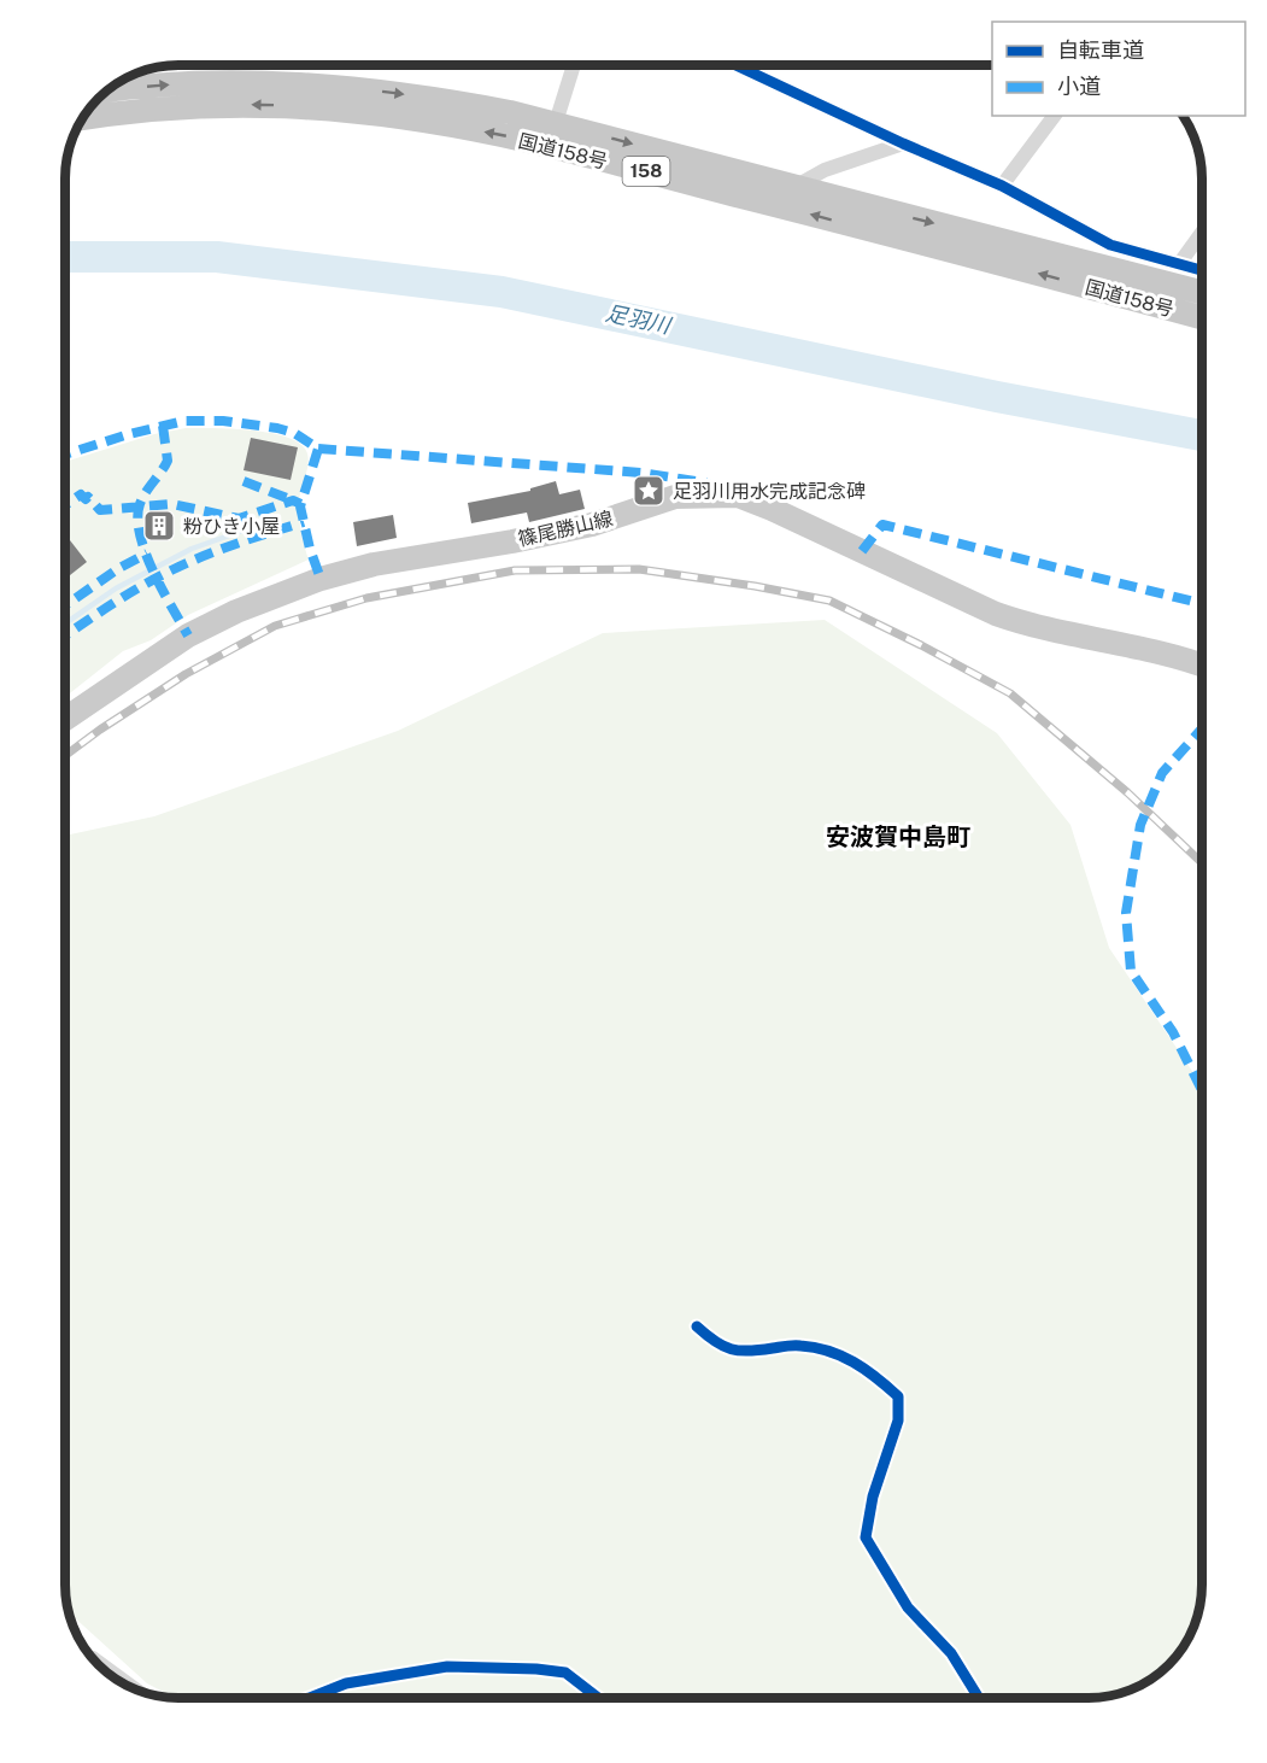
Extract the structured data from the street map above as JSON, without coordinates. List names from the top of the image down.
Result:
{
  "streets": {
    "highway": ["国道158号", "158"],
    "main road": ["篠尾勝山線"]
  },
  "districts": ["安波賀中島町"],
  "water": ["足羽川"],
  "places": {
    "place": ["足羽川用水完成記念碑"],
    "building": ["粉ひき小屋"]
  },
  "legend": ["自転車道", "小道"]
}
